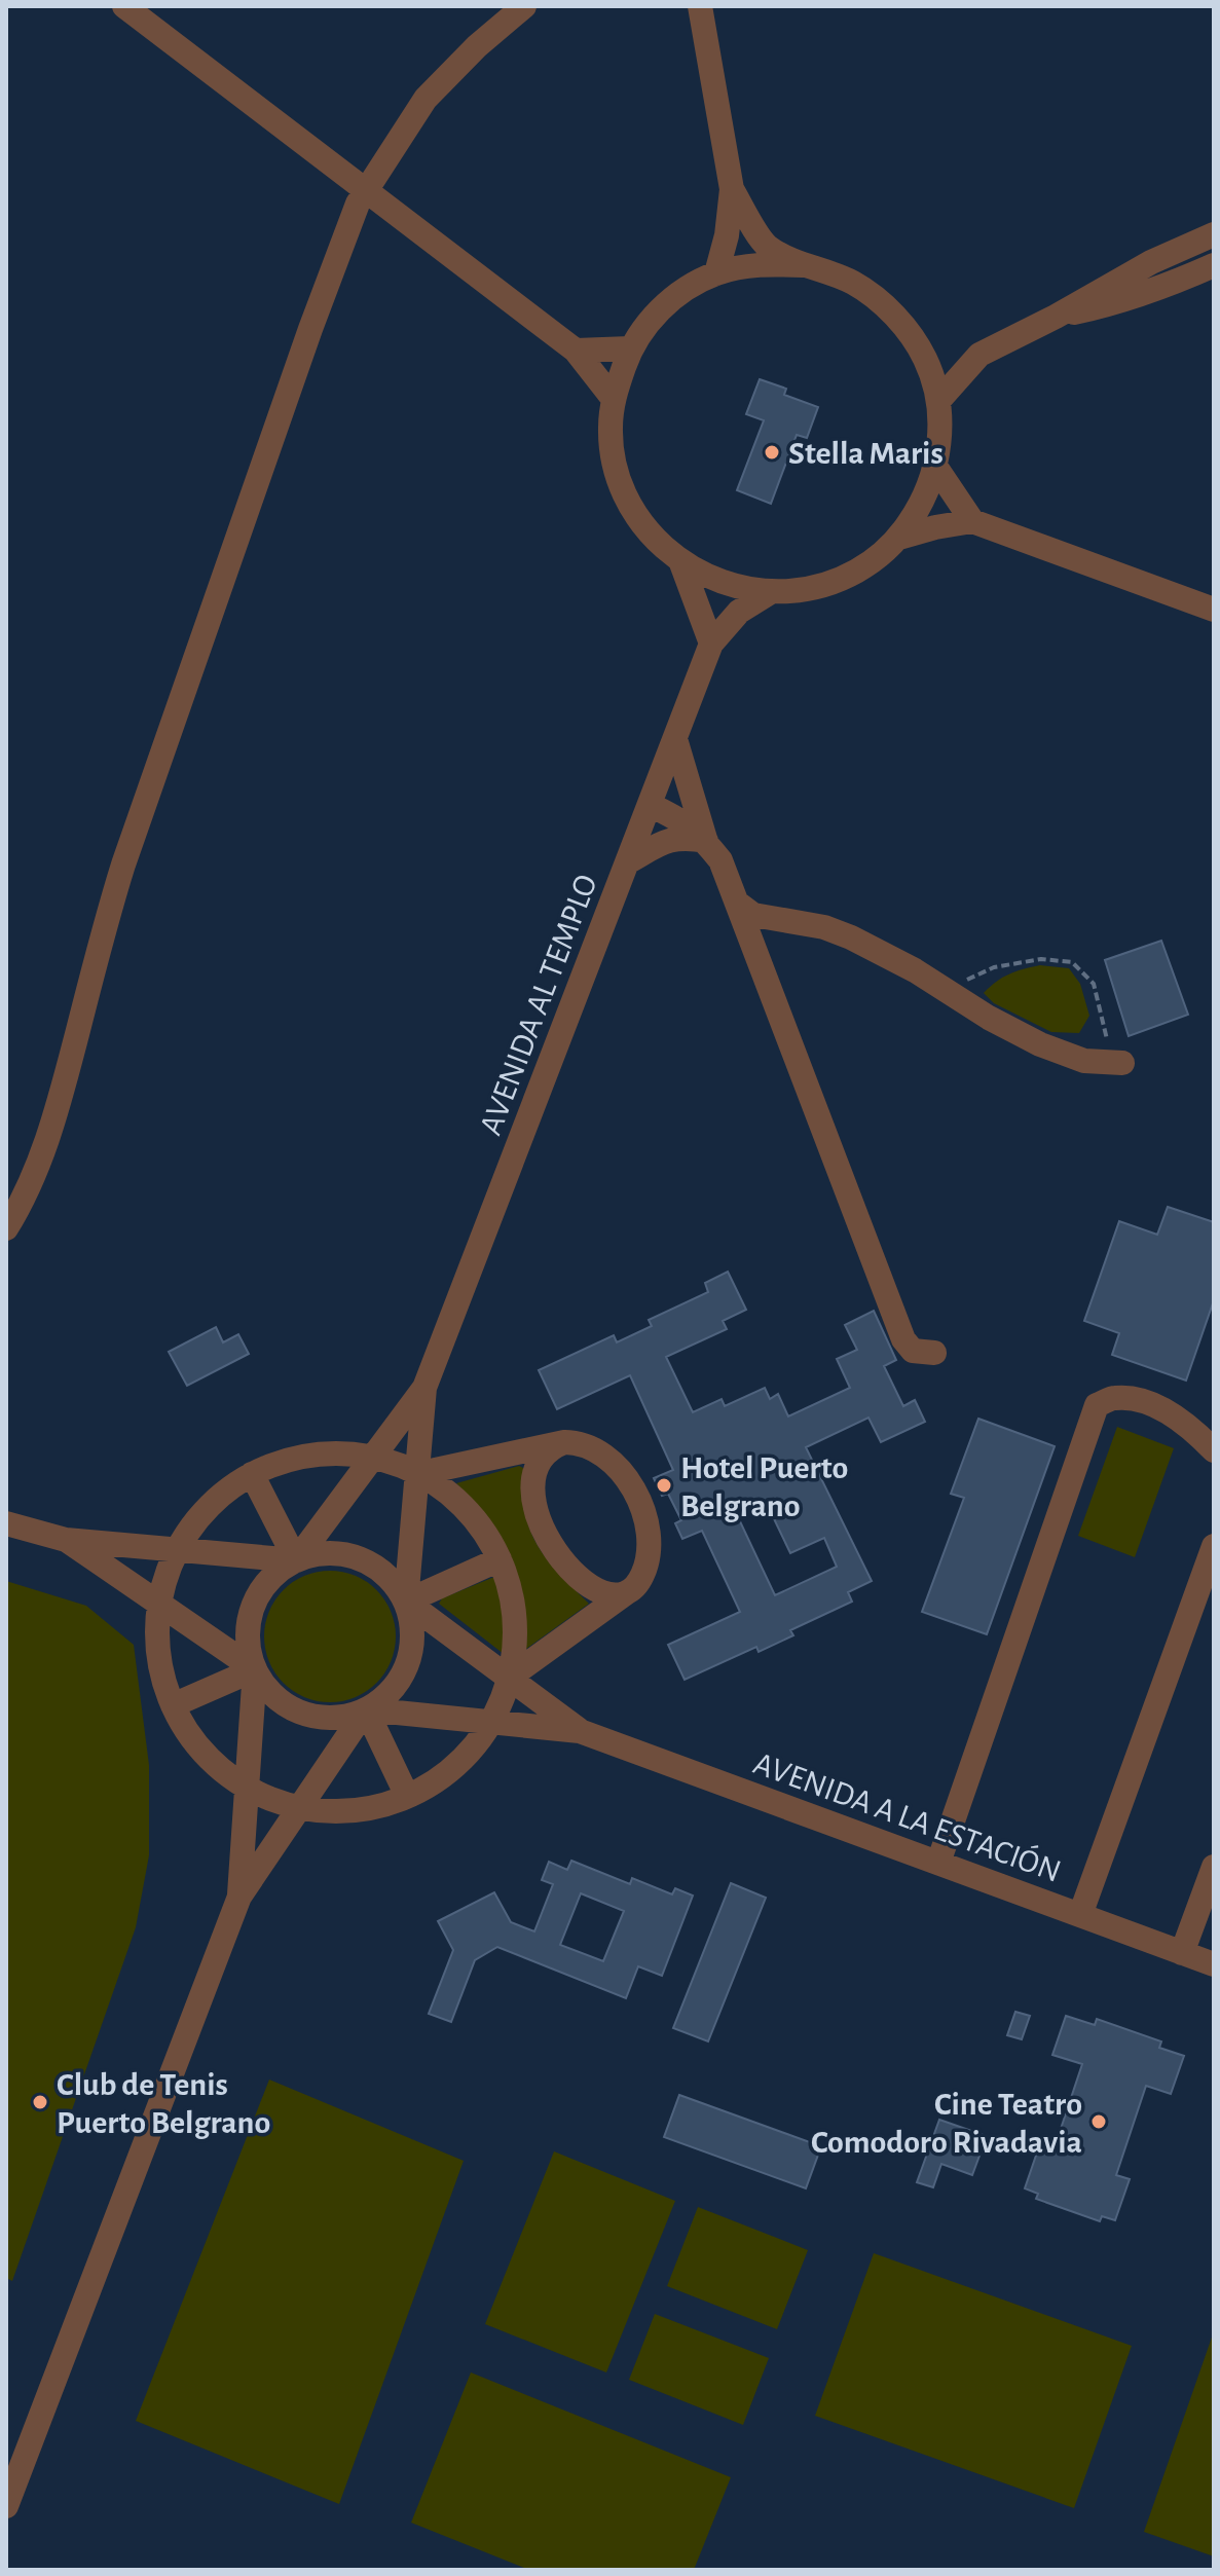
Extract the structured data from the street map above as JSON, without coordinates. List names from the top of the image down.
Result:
{
  "streets": {
    "street": ["AVENIDA AL TEMPLO", "AVENIDA A LA ESTACIÓN"]
  },
  "places": [
    "Stella Maris",
    "Hotel Puerto Belgrano",
    "Club de Tenis Puerto Belgrano",
    "Cine Teatro Comodoro Rivadavia"
  ]
}
